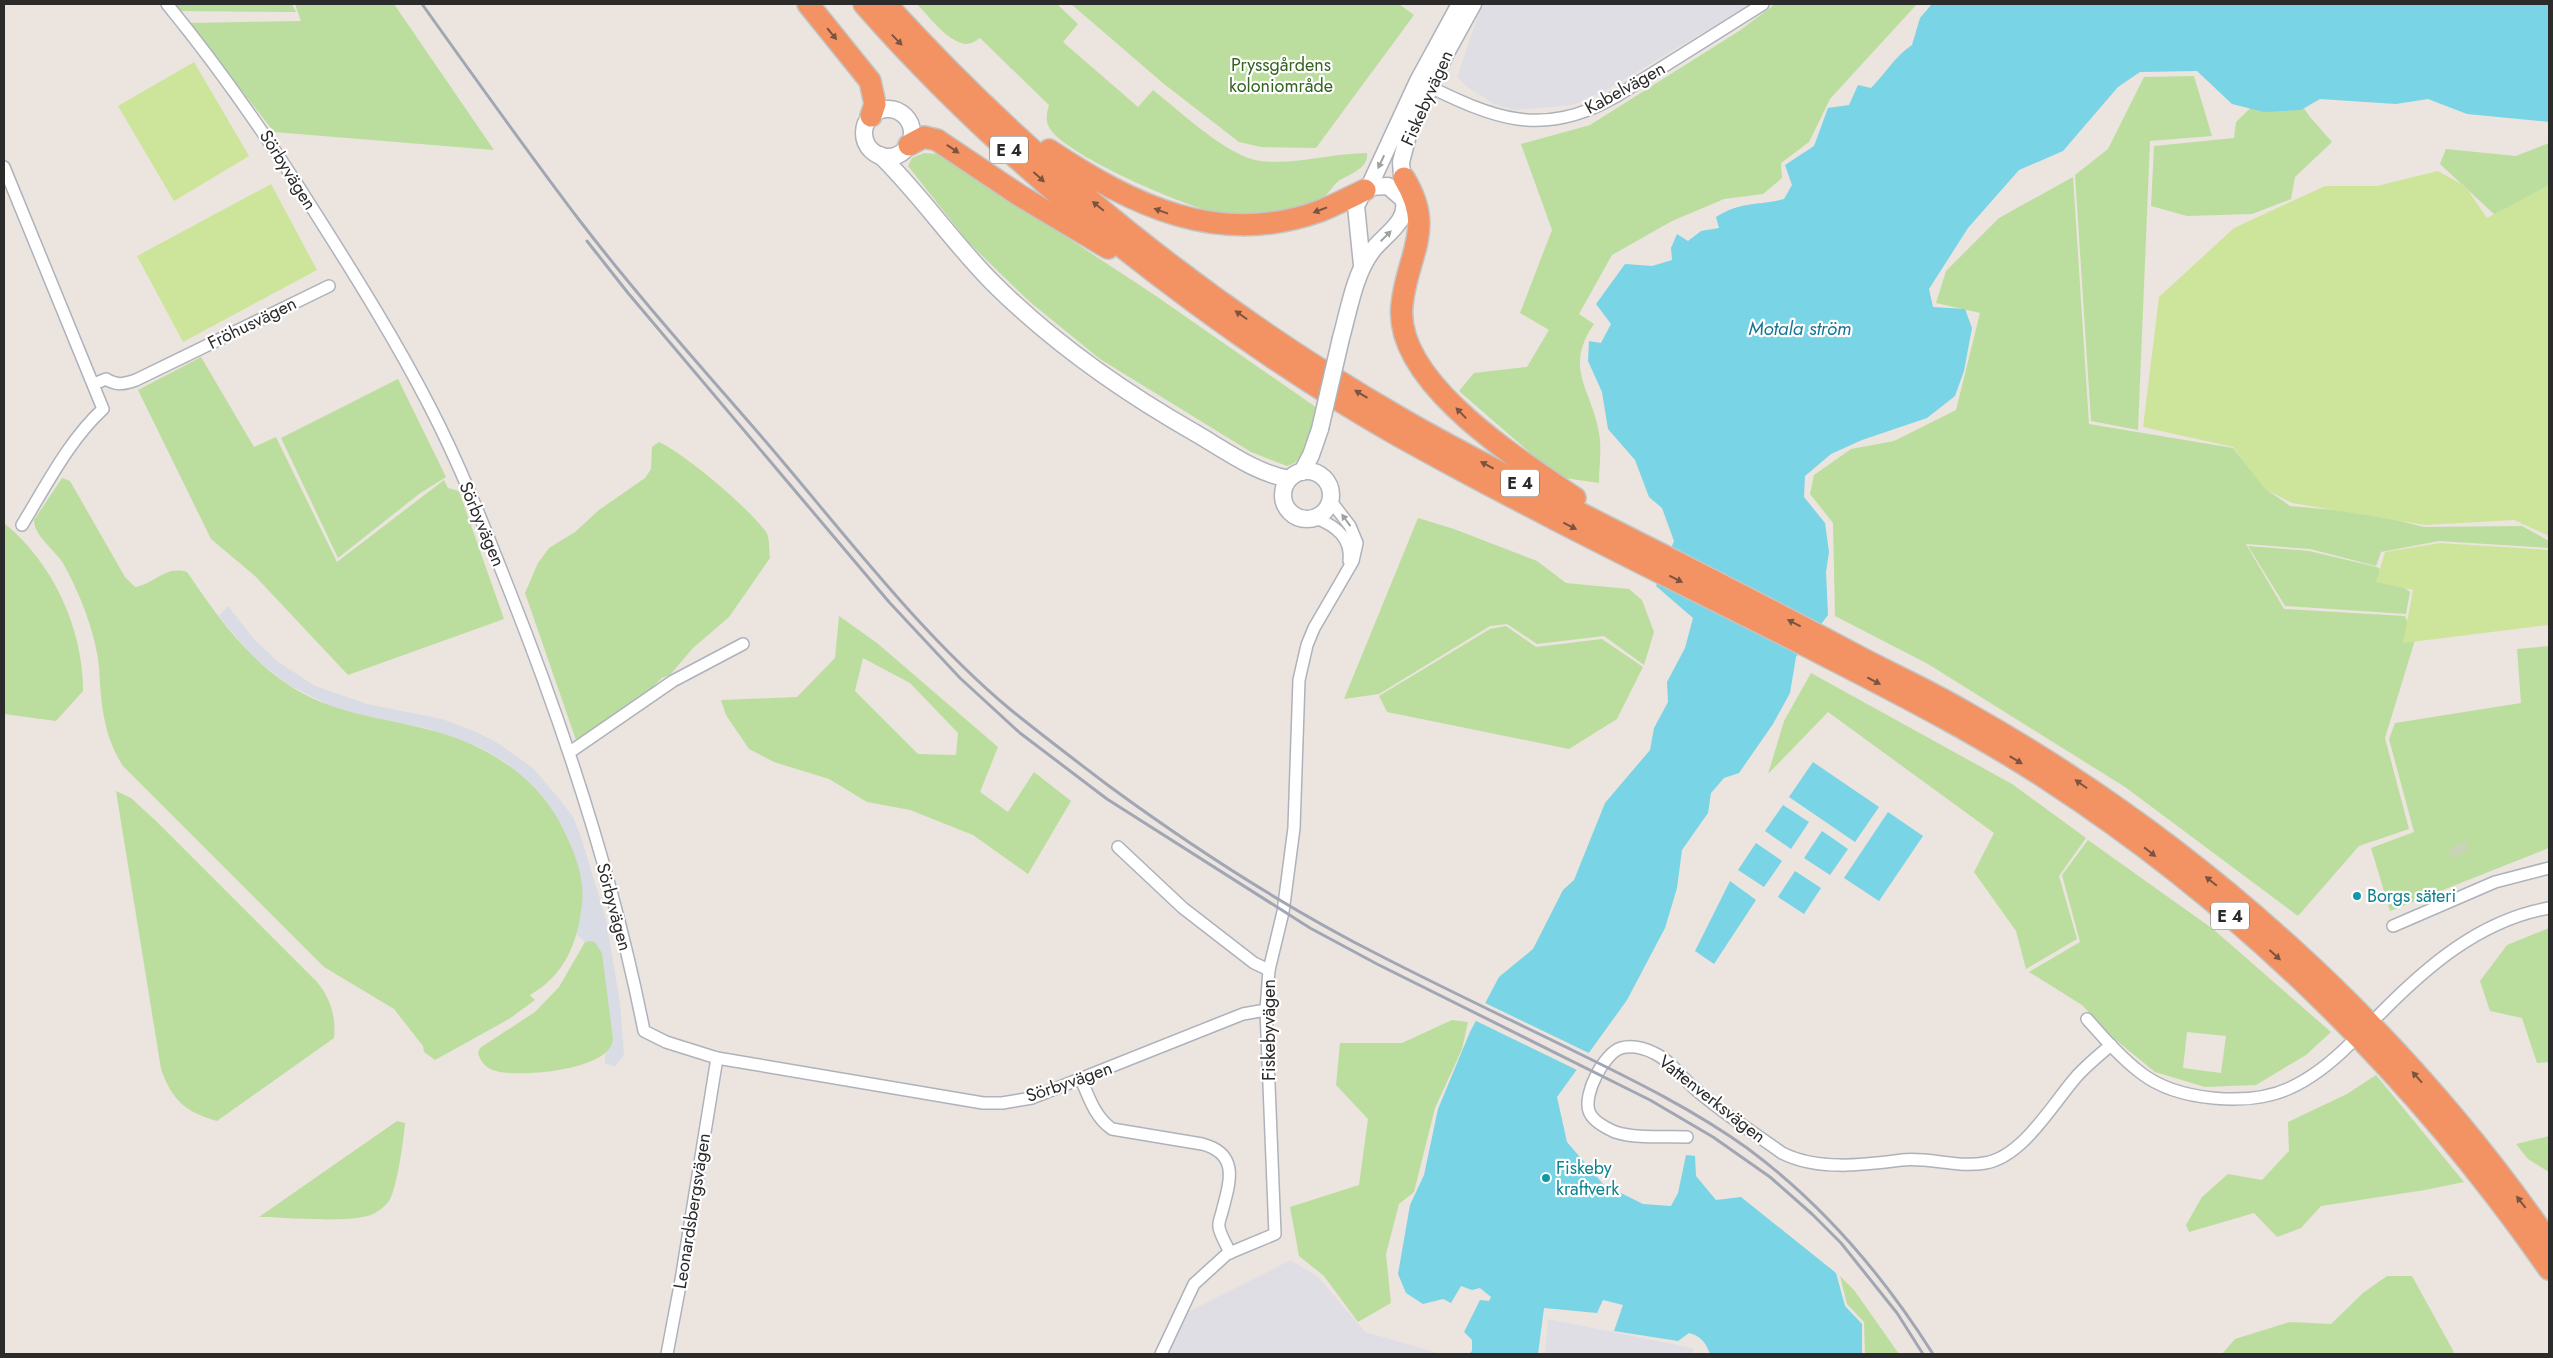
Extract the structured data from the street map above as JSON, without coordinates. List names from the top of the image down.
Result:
{
  "streets": {
    "highway": ["E 4"],
    "street": [
      "Kabelvägen",
      "Fiskebyvägen",
      "Sörbyvägen",
      "Fröhusvägen",
      "Vattenverksvägen",
      "Leonardsbergsvägen"
    ]
  },
  "crossings": [
    ["Kabelvägen", "Fiskebyvägen"],
    ["Fiskebyvägen", "Sörbyvägen"],
    ["Sörbyvägen", "Leonardsbergsvägen"]
  ],
  "water": ["Motala ström"],
  "parks": ["Pryssgårdens koloniområde"],
  "places": ["Borgs säteri", "Fiskeby kraftverk"]
}
